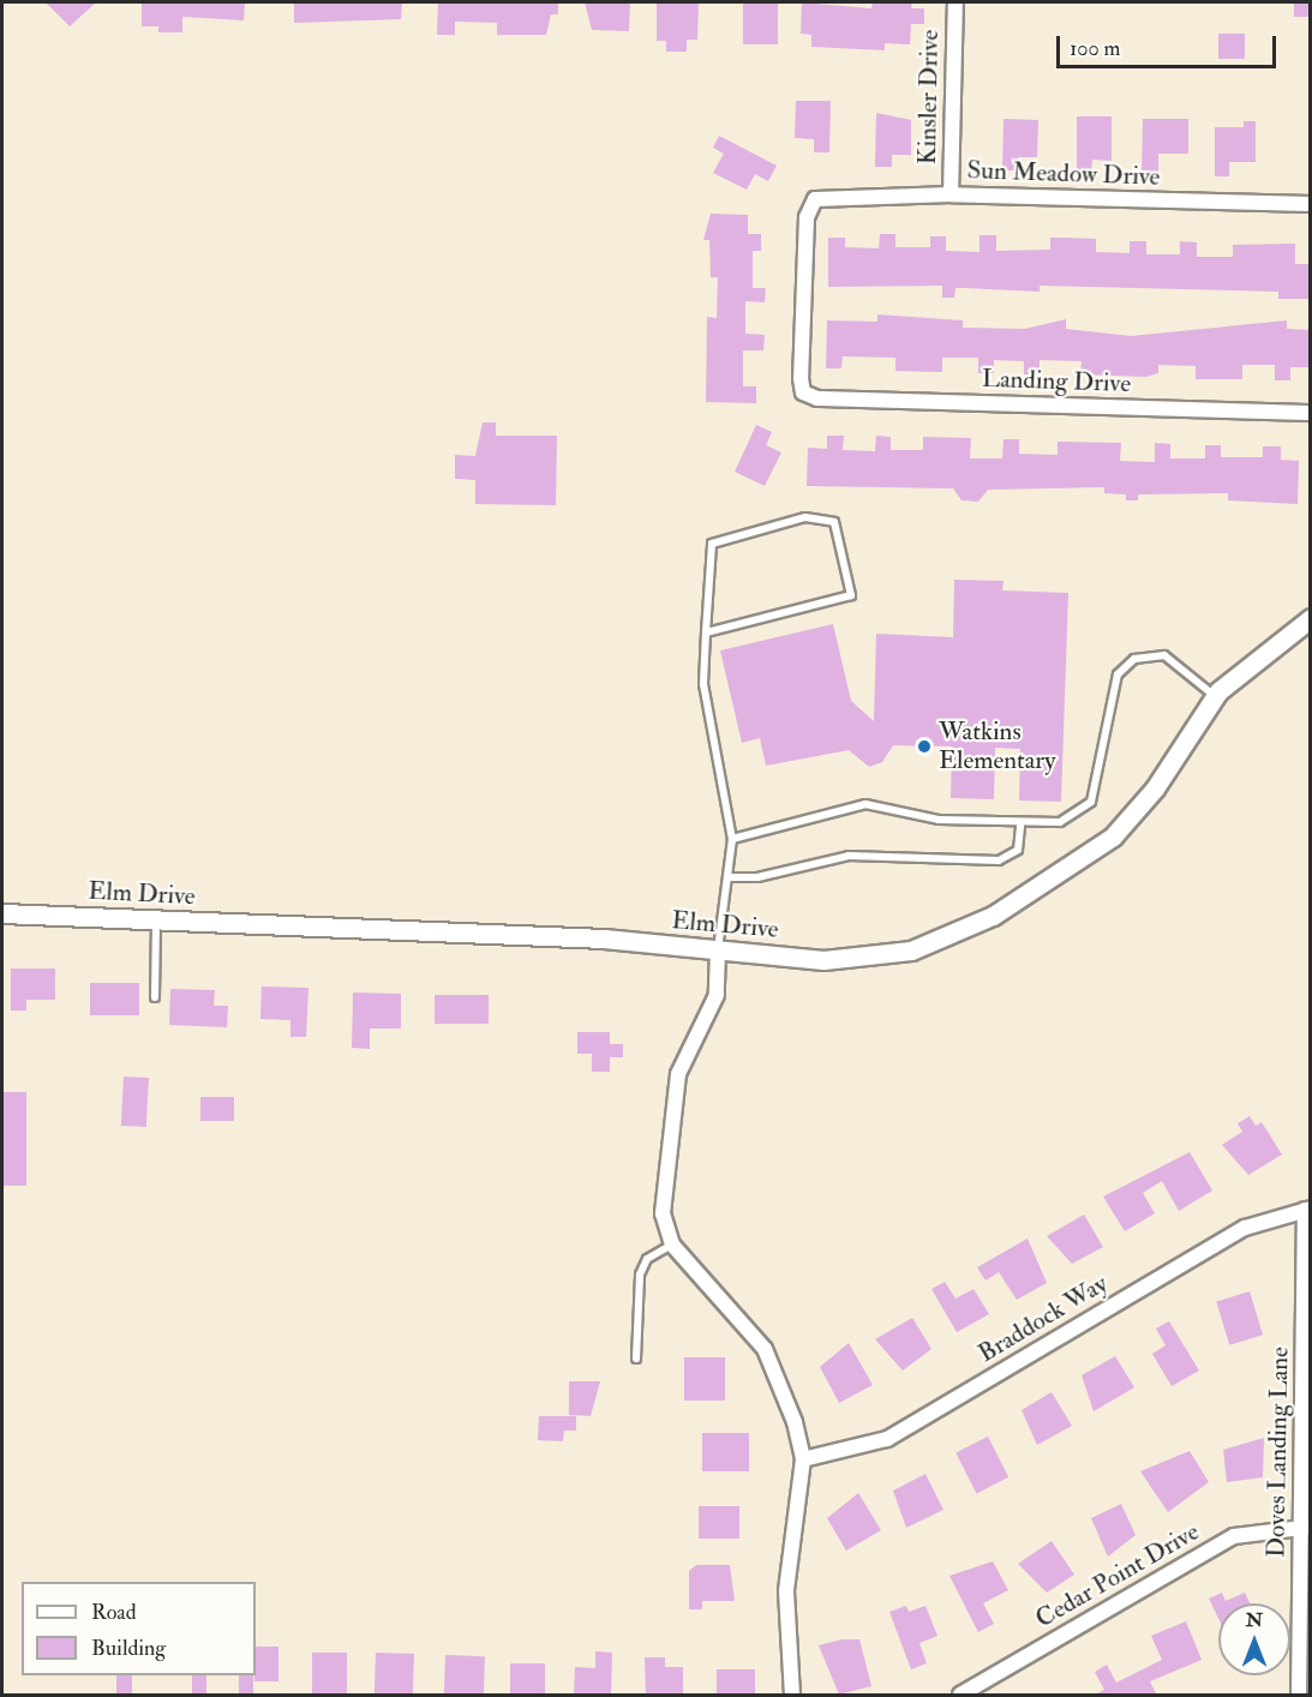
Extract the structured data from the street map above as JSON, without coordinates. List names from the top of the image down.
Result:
{
  "streets": {
    "street": [
      "Kinsler Drive",
      "Sun Meadow Drive",
      "Landing Drive",
      "Elm Drive",
      "Braddock Way",
      "Doves Landing Lane",
      "Cedar Point Drive"
    ]
  },
  "crossings": [
    ["Kinsler Drive", "Sun Meadow Drive"],
    ["Sun Meadow Drive", "Landing Drive"],
    ["Braddock Way", "Doves Landing Lane"],
    ["Doves Landing Lane", "Cedar Point Drive"]
  ],
  "places": ["Watkins Elementary"],
  "legend": ["Road", "Building"],
  "scale_bar": "100 m",
  "north": "top"
}
